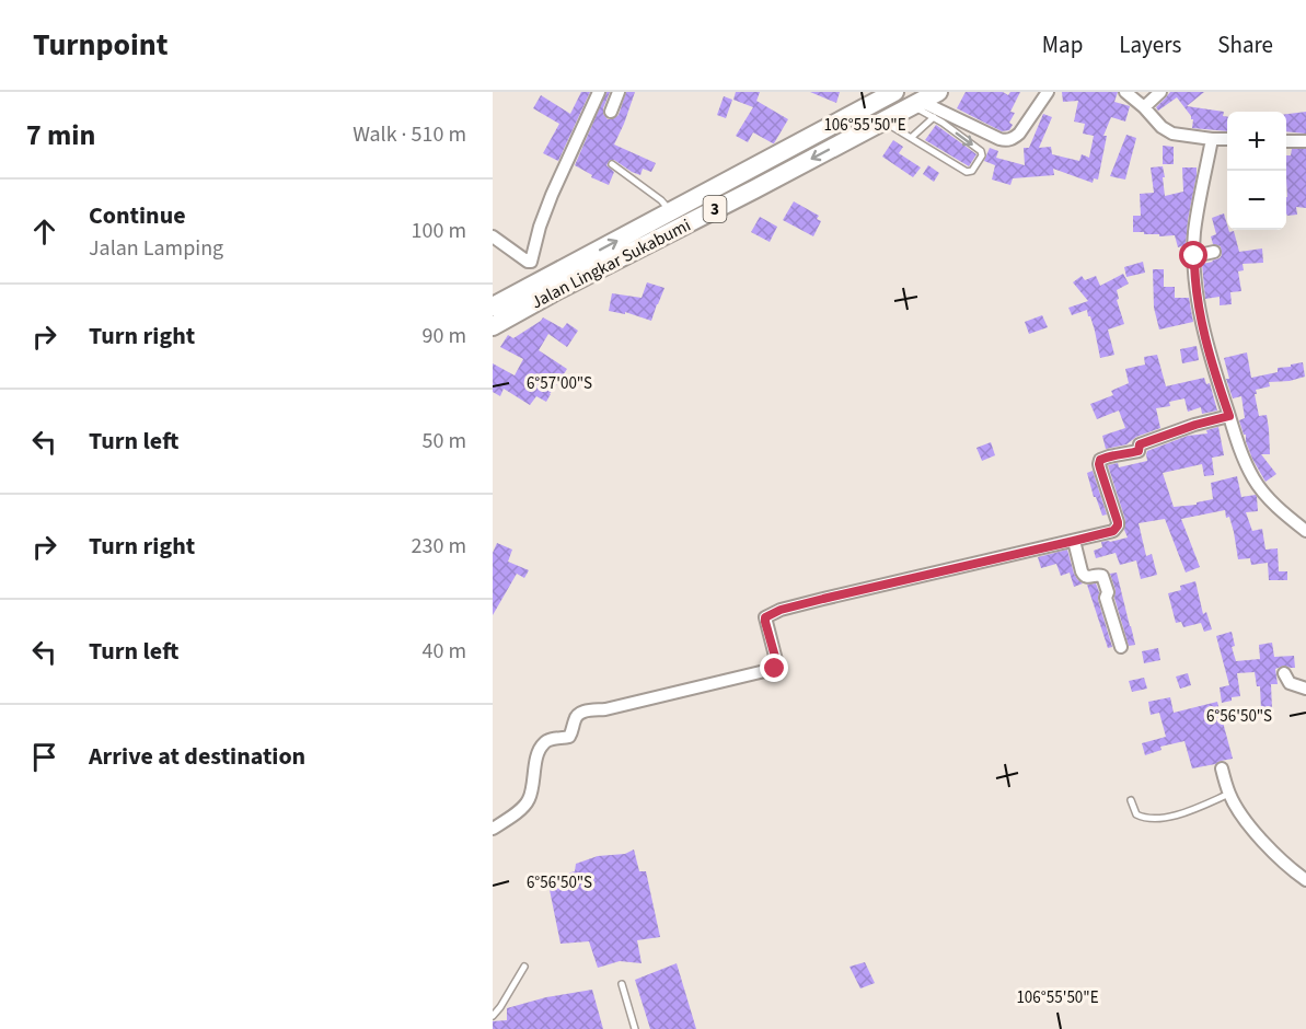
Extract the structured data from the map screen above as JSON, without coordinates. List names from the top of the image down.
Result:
{
  "streets": {
    "main road": ["3", "Jalan Lingkar Sukabumi"]
  },
  "page": {
    "header": "Turnpoint",
    "nav": ["Map", "Layers", "Share"],
    "heading": ["7 min", "Walk · 510 m"],
    "map_buttons": ["+", "−"],
    "list": [
      ["Continue", "Jalan Lamping", "100 m"],
      ["Turn right", "90 m"],
      ["Turn left", "50 m"],
      ["Turn right", "230 m"],
      ["Turn left", "40 m"],
      "Arrive at destination"
    ]
  },
  "coordinates": ["106°55'50\"E", "6°57'00\"S", "6°56'50\"S"]
}
